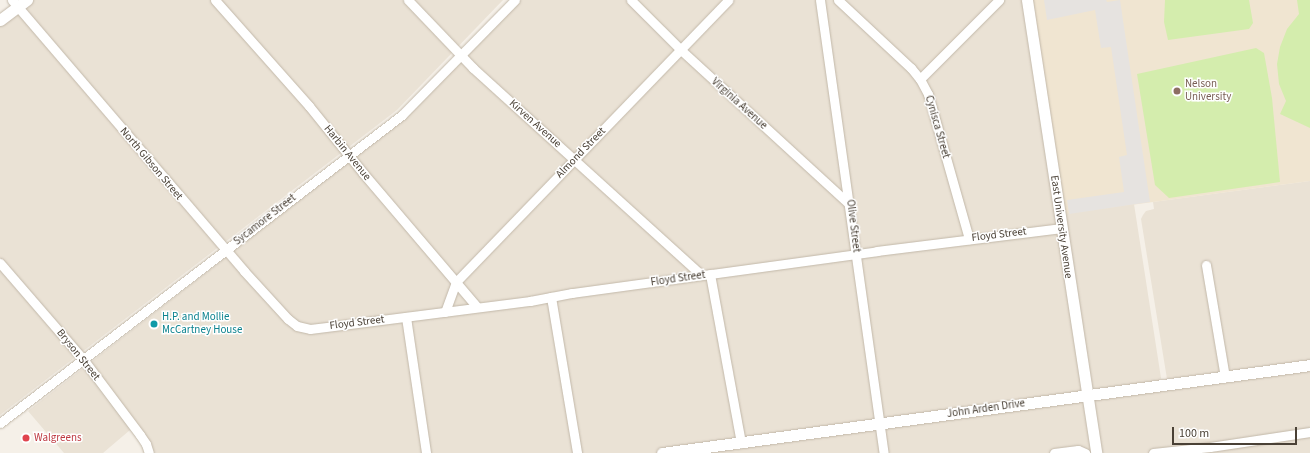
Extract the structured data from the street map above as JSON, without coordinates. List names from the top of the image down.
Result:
{
  "streets": {
    "street": [
      "Virginia Avenue",
      "Kirven Avenue",
      "Cynisca Street",
      "Harbin Avenue",
      "Almond Street",
      "North Gibson Street",
      "Sycamore Street",
      "Olive Street",
      "East University Avenue",
      "Floyd Street",
      "Bryson Street",
      "John Arden Drive"
    ]
  },
  "crossings": [
    ["Virginia Avenue", "Almond Street"],
    ["Virginia Avenue", "Olive Street"],
    ["Kirven Avenue", "Almond Street"],
    ["Kirven Avenue", "Sycamore Street"],
    ["Kirven Avenue", "Floyd Street"],
    ["Cynisca Street", "Floyd Street"],
    ["Harbin Avenue", "Almond Street"],
    ["Harbin Avenue", "Sycamore Street"],
    ["Harbin Avenue", "Floyd Street"],
    ["Almond Street", "Floyd Street"],
    ["North Gibson Street", "Sycamore Street"],
    ["North Gibson Street", "Floyd Street"],
    ["Sycamore Street", "Bryson Street"],
    ["Olive Street", "Floyd Street"],
    ["Olive Street", "John Arden Drive"],
    ["East University Avenue", "Floyd Street"],
    ["East University Avenue", "John Arden Drive"]
  ],
  "places": ["Nelson University", "H.P. and Mollie McCartney House", "Walgreens"],
  "scale_bar": "100 m"
}
